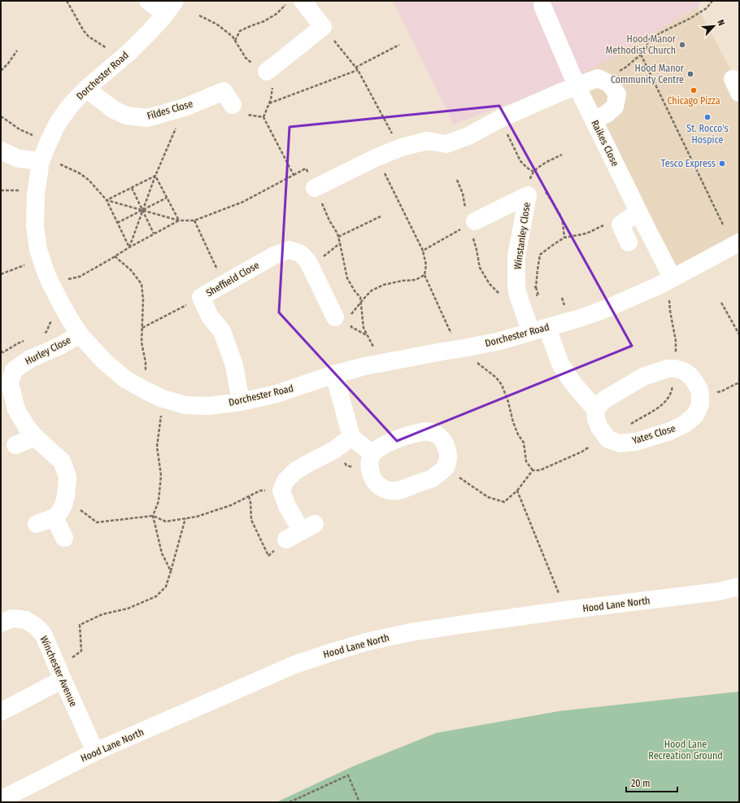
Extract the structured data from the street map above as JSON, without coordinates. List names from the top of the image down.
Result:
{
  "streets": {
    "street": [
      "Dorchester Road",
      "Fildes Close",
      "Raikes Close",
      "Winstanley Close",
      "Sheffield Close",
      "Hurley Close",
      "Yates Close",
      "Hood Lane North",
      "Winchester Avenue"
    ]
  },
  "crossings": [
    ["Dorchester Road", "Fildes Close"],
    ["Dorchester Road", "Raikes Close"],
    ["Dorchester Road", "Winstanley Close"],
    ["Dorchester Road", "Sheffield Close"],
    ["Dorchester Road", "Hurley Close"],
    ["Hood Lane North", "Winchester Avenue"]
  ],
  "parks": ["Hood Lane Recreation Ground"],
  "places": [
    "Hood Manor Methodist Church",
    "Hood Manor Community Centre",
    "Chicago Pizza",
    "St. Rocco's Hospice",
    "Tesco Express"
  ],
  "scale_bar": "20 m",
  "north": "top right"
}
